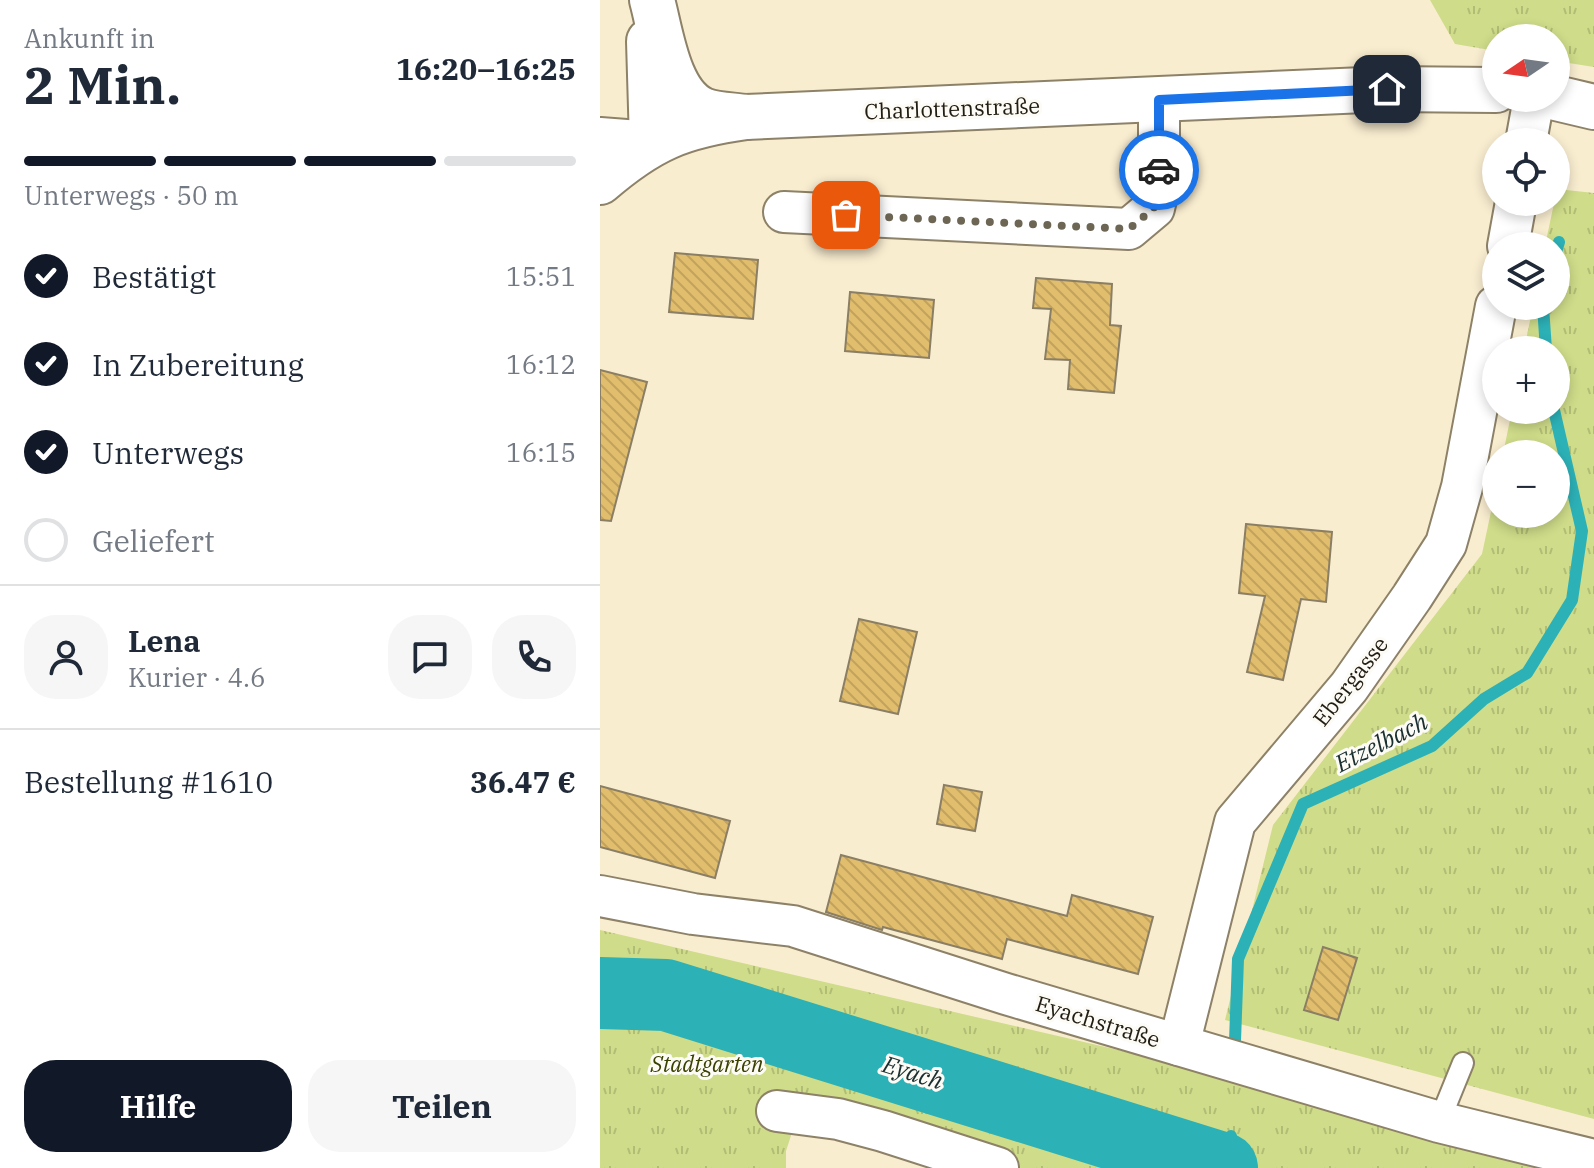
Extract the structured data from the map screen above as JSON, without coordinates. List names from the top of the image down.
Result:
{
  "streets": {
    "main road": ["Charlottenstraße"],
    "street": ["Ebergasse", "Eyachstraße"]
  },
  "crossings": [
    ["Ebergasse", "Eyachstraße"]
  ],
  "water": ["Etzelbach", "Eyach"],
  "parks": ["Stadtgarten"],
  "north": "left",
  "page": {
    "heading": ["2 Min.", "Ankunft in", "16:20–16:25"],
    "panel": [
      "Lena",
      "Kurier · 4.6",
      "Bestellung #1610",
      "36.47 €"
    ],
    "map_buttons": ["+", "−"],
    "bar": "Unterwegs · 50 m",
    "list": [
      ["Bestätigt", "15:51"],
      ["In Zubereitung", "16:12"],
      ["Unterwegs", "16:15"],
      "Geliefert"
    ],
    "buttons": ["Hilfe", "Teilen"]
  }
}
